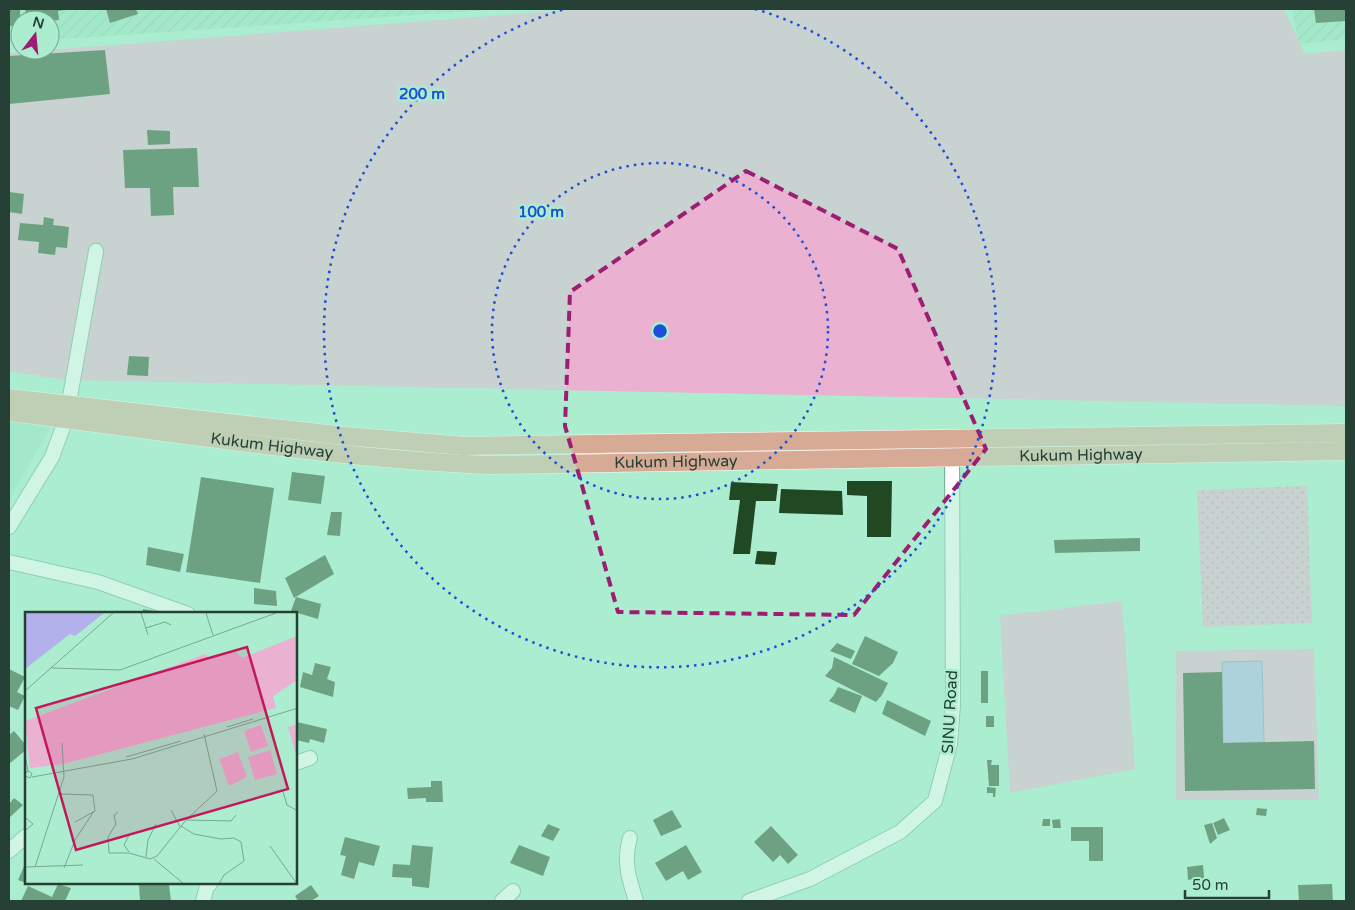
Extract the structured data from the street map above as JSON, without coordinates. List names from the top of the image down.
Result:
{
  "streets": {
    "main road": ["Kukum Highway"],
    "street": ["SINU Road"]
  },
  "crossings": [
    ["Kukum Highway", "SINU Road"]
  ],
  "scale_bar": "50 m",
  "north": "top",
  "rings": ["200 m", "100 m"]
}
